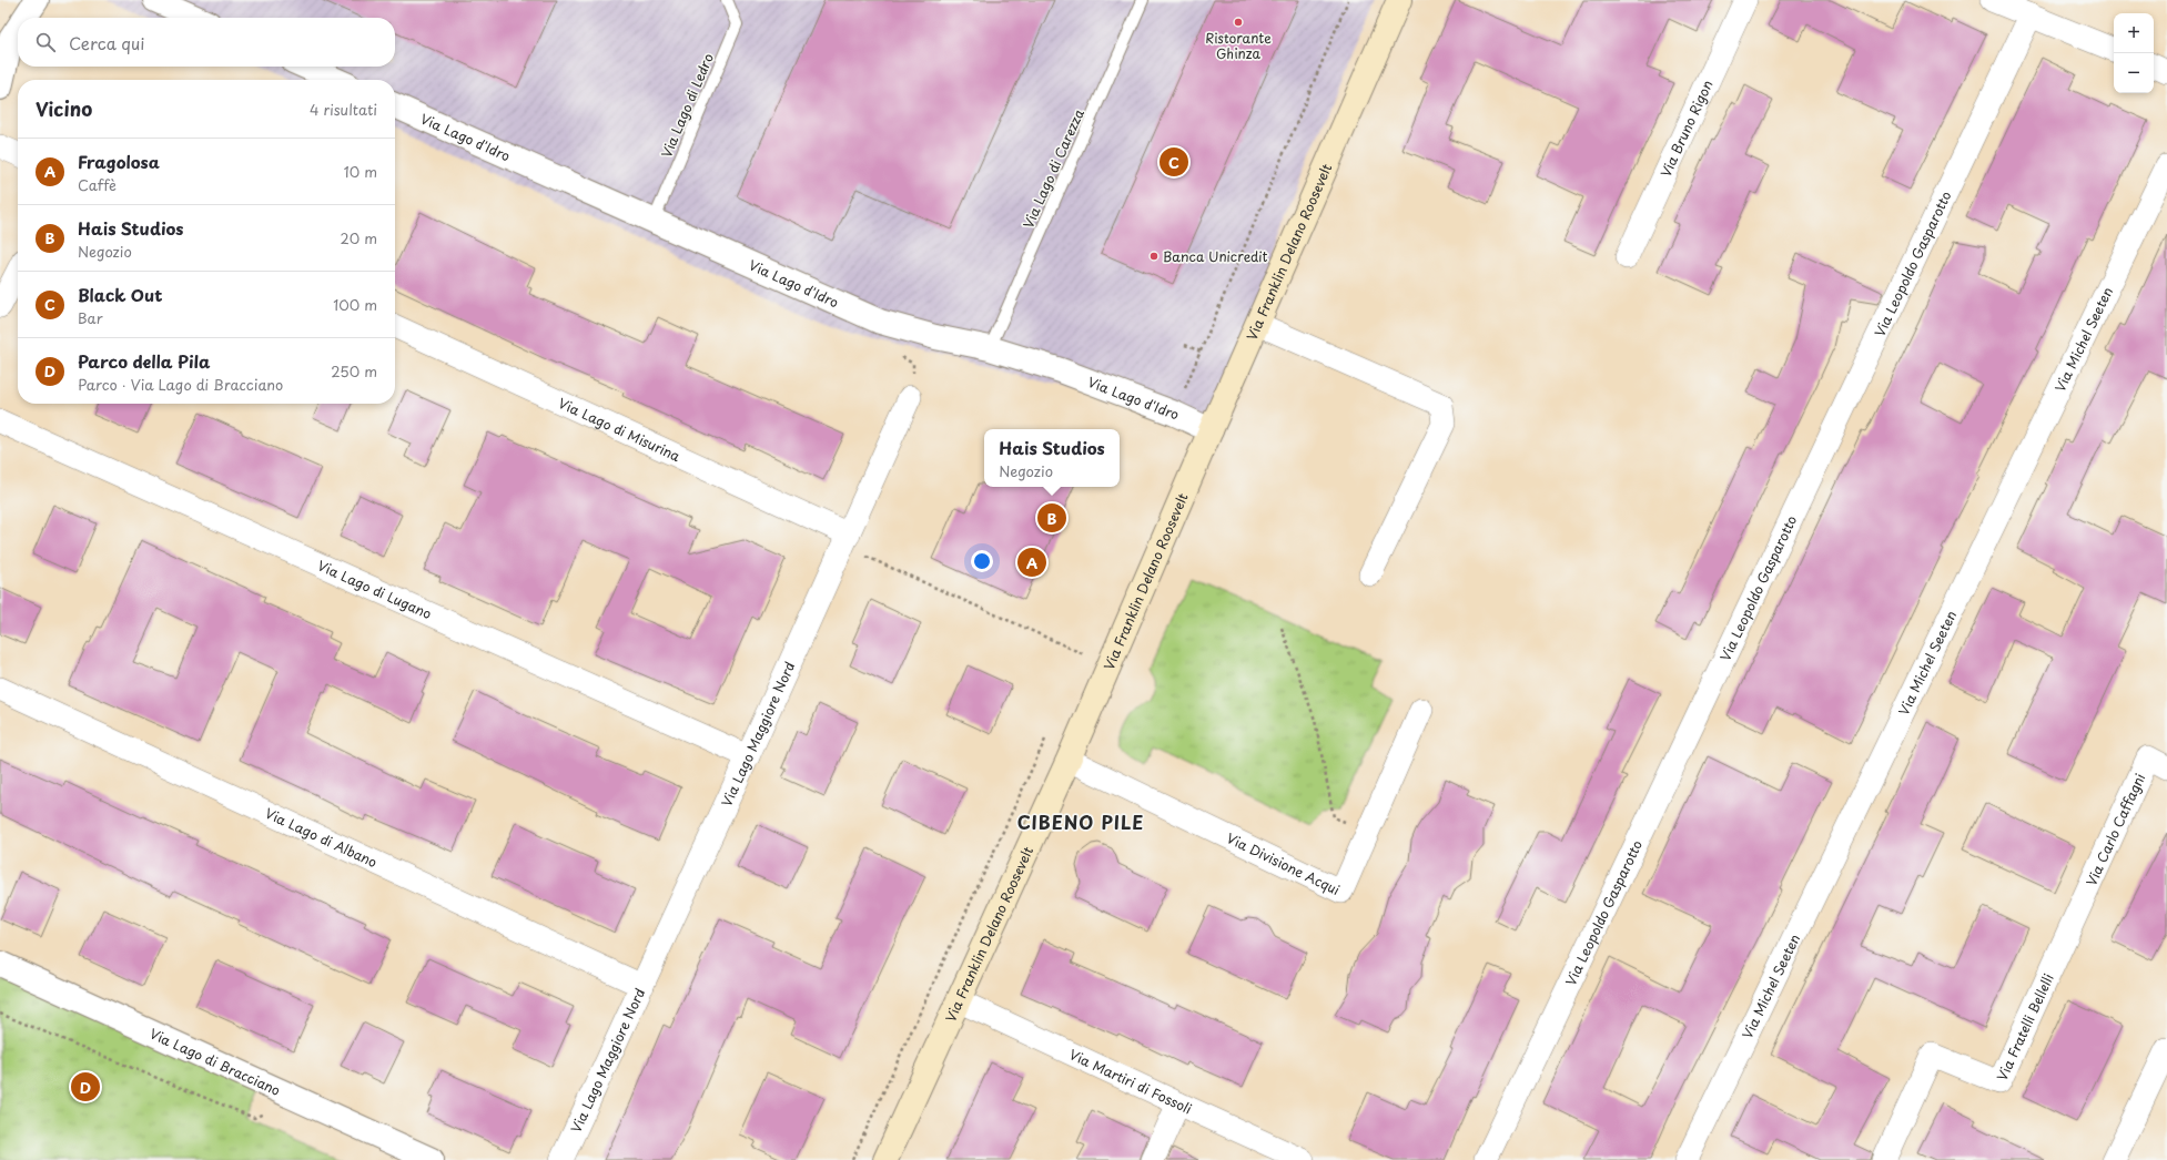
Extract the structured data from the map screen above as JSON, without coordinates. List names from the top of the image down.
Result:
{
  "streets": {
    "main road": ["Via Franklin Delano Roosevelt"],
    "street": [
      "Via Bruno Rigon",
      "Via Lago d'Idro",
      "Via Leopoldo Gasparotto",
      "Via Michel Seeten",
      "Via Lago di Misurina",
      "Via Lago di Lugano",
      "Via Lago Maggiore Nord",
      "Via Carlo Caffagni",
      "Via Lago di Albano",
      "Via Divisione Acqui",
      "Via Fratelli Bellelli",
      "Via Lago di Bracciano",
      "Via Martiri di Fossoli"
    ],
    "lane": ["Via Lago di Ledro", "Via Lago di Carezza"]
  },
  "crossings": [
    ["Via Lago di Ledro", "Via Lago d'Idro"],
    ["Via Lago d'Idro", "Via Lago di Carezza"],
    ["Via Lago d'Idro", "Via Franklin Delano Roosevelt"],
    ["Via Franklin Delano Roosevelt", "Via Divisione Acqui"],
    ["Via Franklin Delano Roosevelt", "Via Martiri di Fossoli"],
    ["Via Lago di Misurina", "Via Lago Maggiore Nord"],
    ["Via Lago di Lugano", "Via Lago Maggiore Nord"],
    ["Via Lago Maggiore Nord", "Via Lago di Albano"],
    ["Via Carlo Caffagni", "Via Fratelli Bellelli"]
  ],
  "districts": ["CIBENO PILE"],
  "places": ["Ristorante Ghinza", "Banca Unicredit"],
  "page": {
    "map_buttons": ["+", "−"],
    "search": "Cerca qui",
    "heading": ["Vicino", "4 risultati"],
    "list": [
      {
        "mark": "A",
        "name": "Fragolosa",
        "note": "Caffè",
        "value": "10 m"
      },
      {
        "mark": "B",
        "name": "Hais Studios",
        "note": "Negozio",
        "value": "20 m"
      },
      {
        "mark": "C",
        "name": "Black Out",
        "note": "Bar",
        "value": "100 m"
      },
      {
        "mark": "D",
        "name": "Parco della Pila",
        "note": "Parco · Via Lago di Bracciano",
        "value": "250 m"
      }
    ],
    "pins": [
      "C",
      "B",
      "A",
      "D"
    ],
    "popup": ["Hais Studios", "Negozio"]
  }
}
